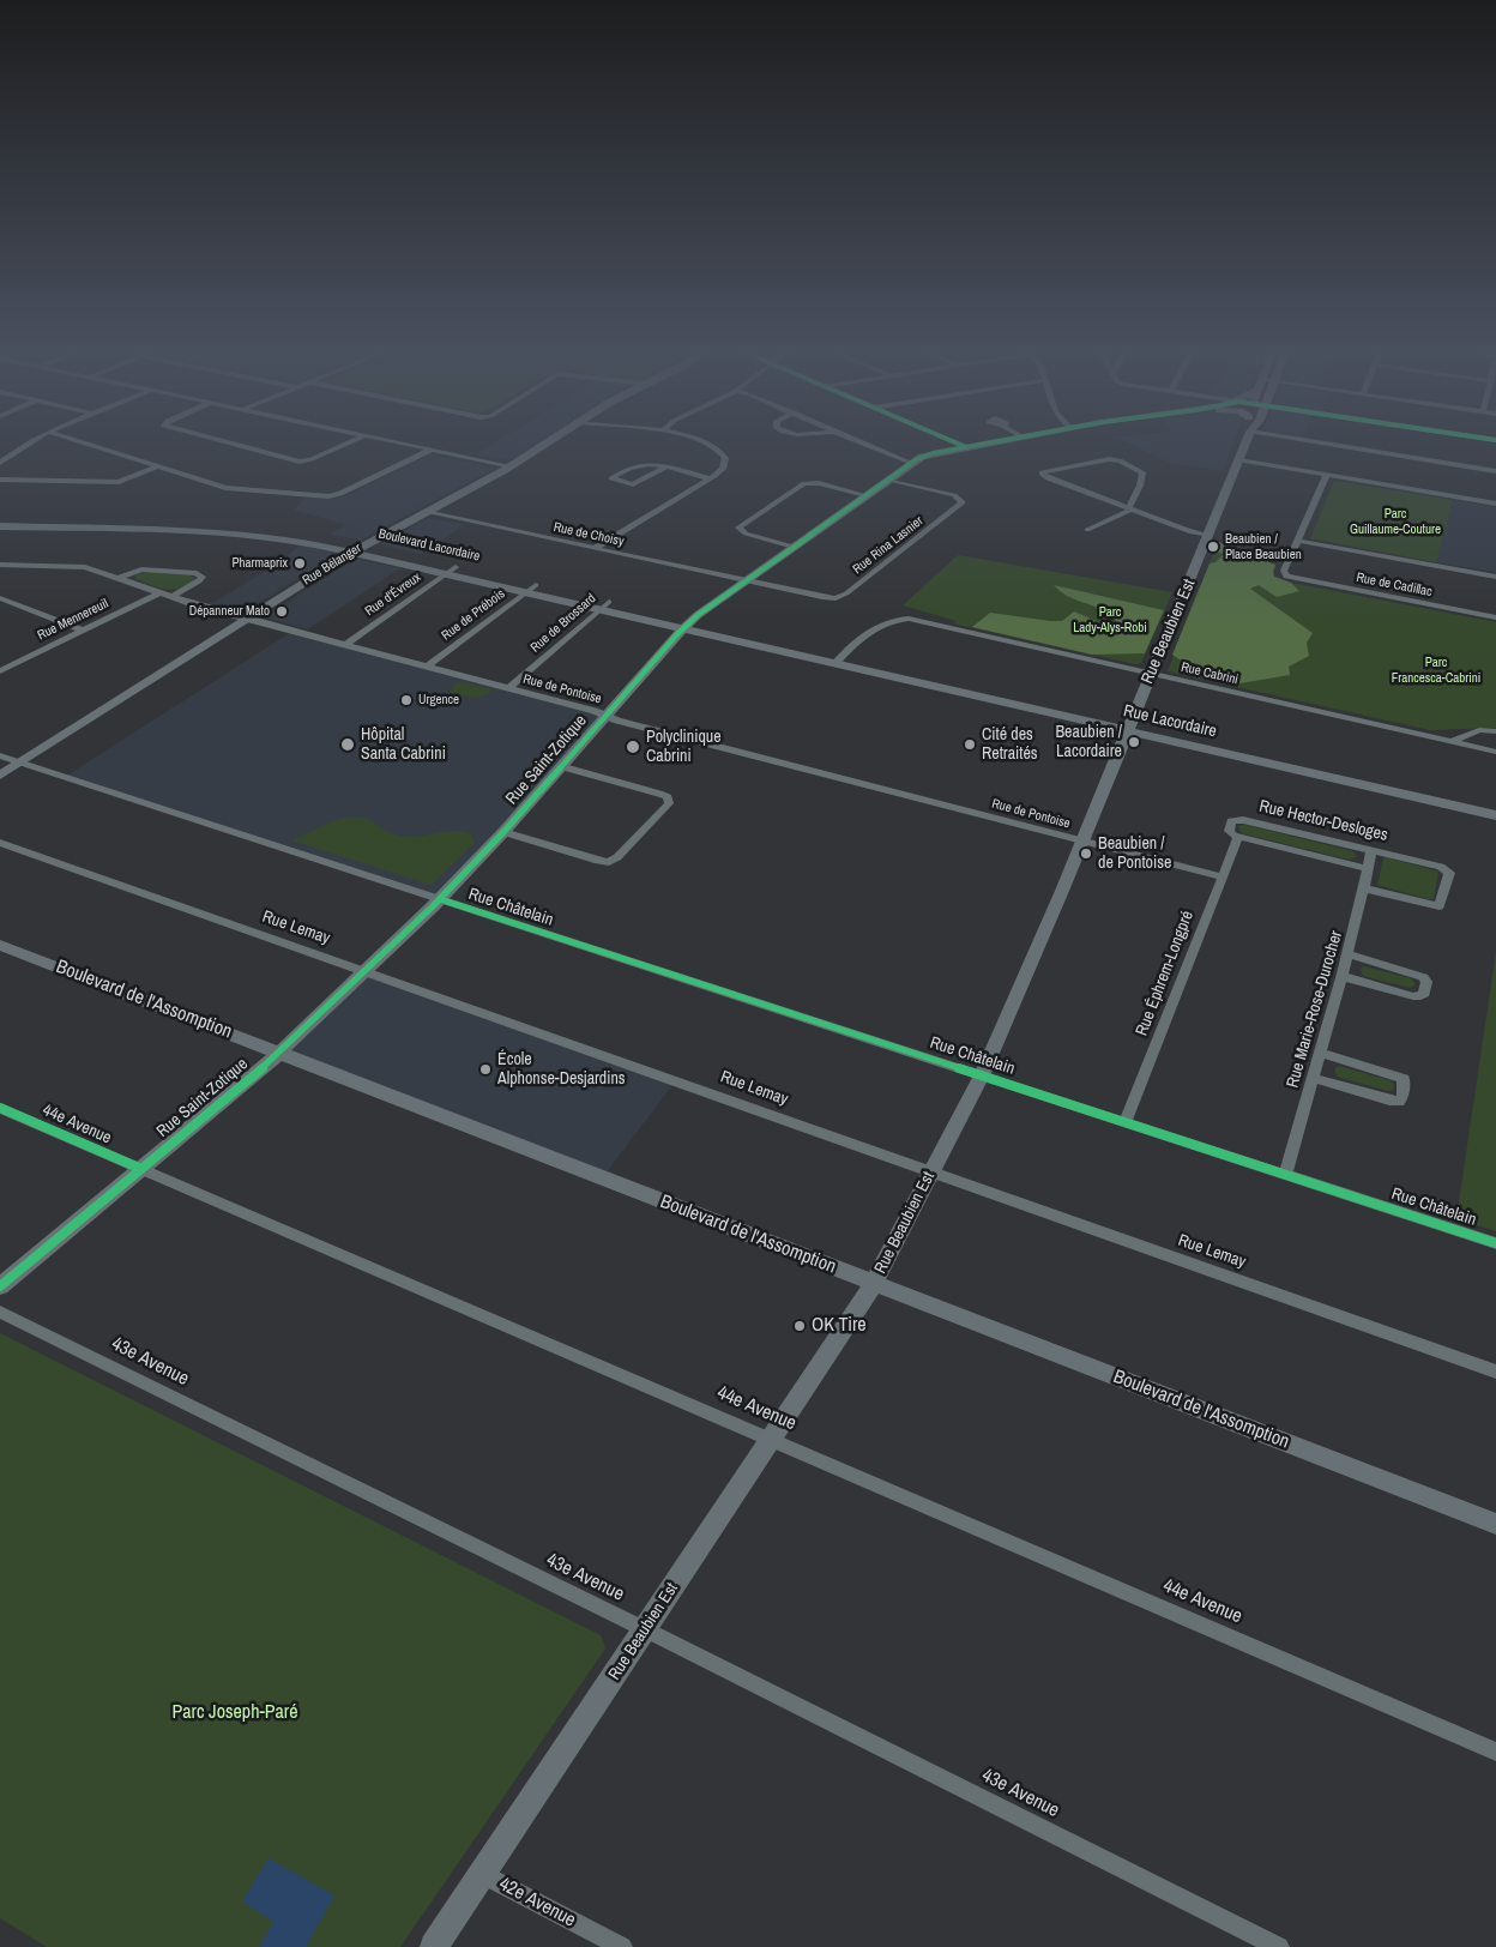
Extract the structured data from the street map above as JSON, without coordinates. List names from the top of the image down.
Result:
{
  "streets": {
    "street": [
      "Rue de Choisy",
      "Boulevard Lacordaire",
      "Rue Rina Lasnier",
      "Rue Bélanger",
      "Rue de Cadillac",
      "Rue d'Évreux",
      "Rue de Prébois",
      "Rue Mennereuil",
      "Rue de Brossard",
      "Rue Beaubien Est",
      "Rue Cabrini",
      "Rue de Pontoise",
      "Rue Lacordaire",
      "Rue Saint-Zotique",
      "Rue Hector-Desloges",
      "Rue Châtelain",
      "Rue Lemay",
      "Rue Éphrem-Longpré",
      "Boulevard de l'Assomption",
      "Rue Marie-Rose-Durocher",
      "44e Avenue",
      "43e Avenue",
      "42e Avenue"
    ]
  },
  "crossings": [
    ["Rue de Choisy", "Rue Rina Lasnier"],
    ["Rue de Choisy", "Rue Bélanger"],
    ["Rue de Choisy", "Rue Saint-Zotique"],
    ["Boulevard Lacordaire", "Rue Bélanger"],
    ["Boulevard Lacordaire", "Rue d'Évreux"],
    ["Boulevard Lacordaire", "Rue de Prébois"],
    ["Boulevard Lacordaire", "Rue de Brossard"],
    ["Boulevard Lacordaire", "Rue Cabrini"],
    ["Boulevard Lacordaire", "Rue Lacordaire"],
    ["Boulevard Lacordaire", "Rue Saint-Zotique"],
    ["Rue Rina Lasnier", "Rue Saint-Zotique"],
    ["Rue Bélanger", "Rue de Pontoise"],
    ["Rue Bélanger", "Rue Châtelain"],
    ["Rue d'Évreux", "Rue de Pontoise"],
    ["Rue de Prébois", "Rue de Pontoise"],
    ["Rue Mennereuil", "Rue de Pontoise"],
    ["Rue de Brossard", "Rue de Pontoise"],
    ["Rue Beaubien Est", "Rue Cabrini"],
    ["Rue Beaubien Est", "Rue de Pontoise"],
    ["Rue Beaubien Est", "Rue Lacordaire"],
    ["Rue Beaubien Est", "Rue Châtelain"],
    ["Rue Beaubien Est", "Rue Lemay"],
    ["Rue Beaubien Est", "Boulevard de l'Assomption"],
    ["Rue Beaubien Est", "44e Avenue"],
    ["Rue Beaubien Est", "43e Avenue"],
    ["Rue Beaubien Est", "42e Avenue"],
    ["Rue Cabrini", "Rue Lacordaire"],
    ["Rue de Pontoise", "Rue Saint-Zotique"],
    ["Rue de Pontoise", "Rue Éphrem-Longpré"],
    ["Rue Saint-Zotique", "Rue Châtelain"],
    ["Rue Saint-Zotique", "Rue Lemay"],
    ["Rue Saint-Zotique", "Boulevard de l'Assomption"],
    ["Rue Saint-Zotique", "44e Avenue"],
    ["Rue Hector-Desloges", "Rue Éphrem-Longpré"],
    ["Rue Hector-Desloges", "Rue Marie-Rose-Durocher"],
    ["Rue Châtelain", "Rue Éphrem-Longpré"],
    ["Rue Châtelain", "Rue Marie-Rose-Durocher"]
  ],
  "parks": [
    "Parc Guillaume-Couture",
    "Parc Lady-Alys-Robi",
    "Parc Francesca-Cabrini",
    "Parc Joseph-Paré"
  ],
  "places": [
    "Beaubien / Place Beaubien",
    "Pharmaprix",
    "Dépanneur Mato",
    "Urgence",
    "Beaubien / Lacordaire",
    "Hôpital Santa Cabrini",
    "Cité des Retraités",
    "Polyclinique Cabrini",
    "Beaubien / de Pontoise",
    "École Alphonse-Desjardins",
    "OK Tire"
  ]
}
